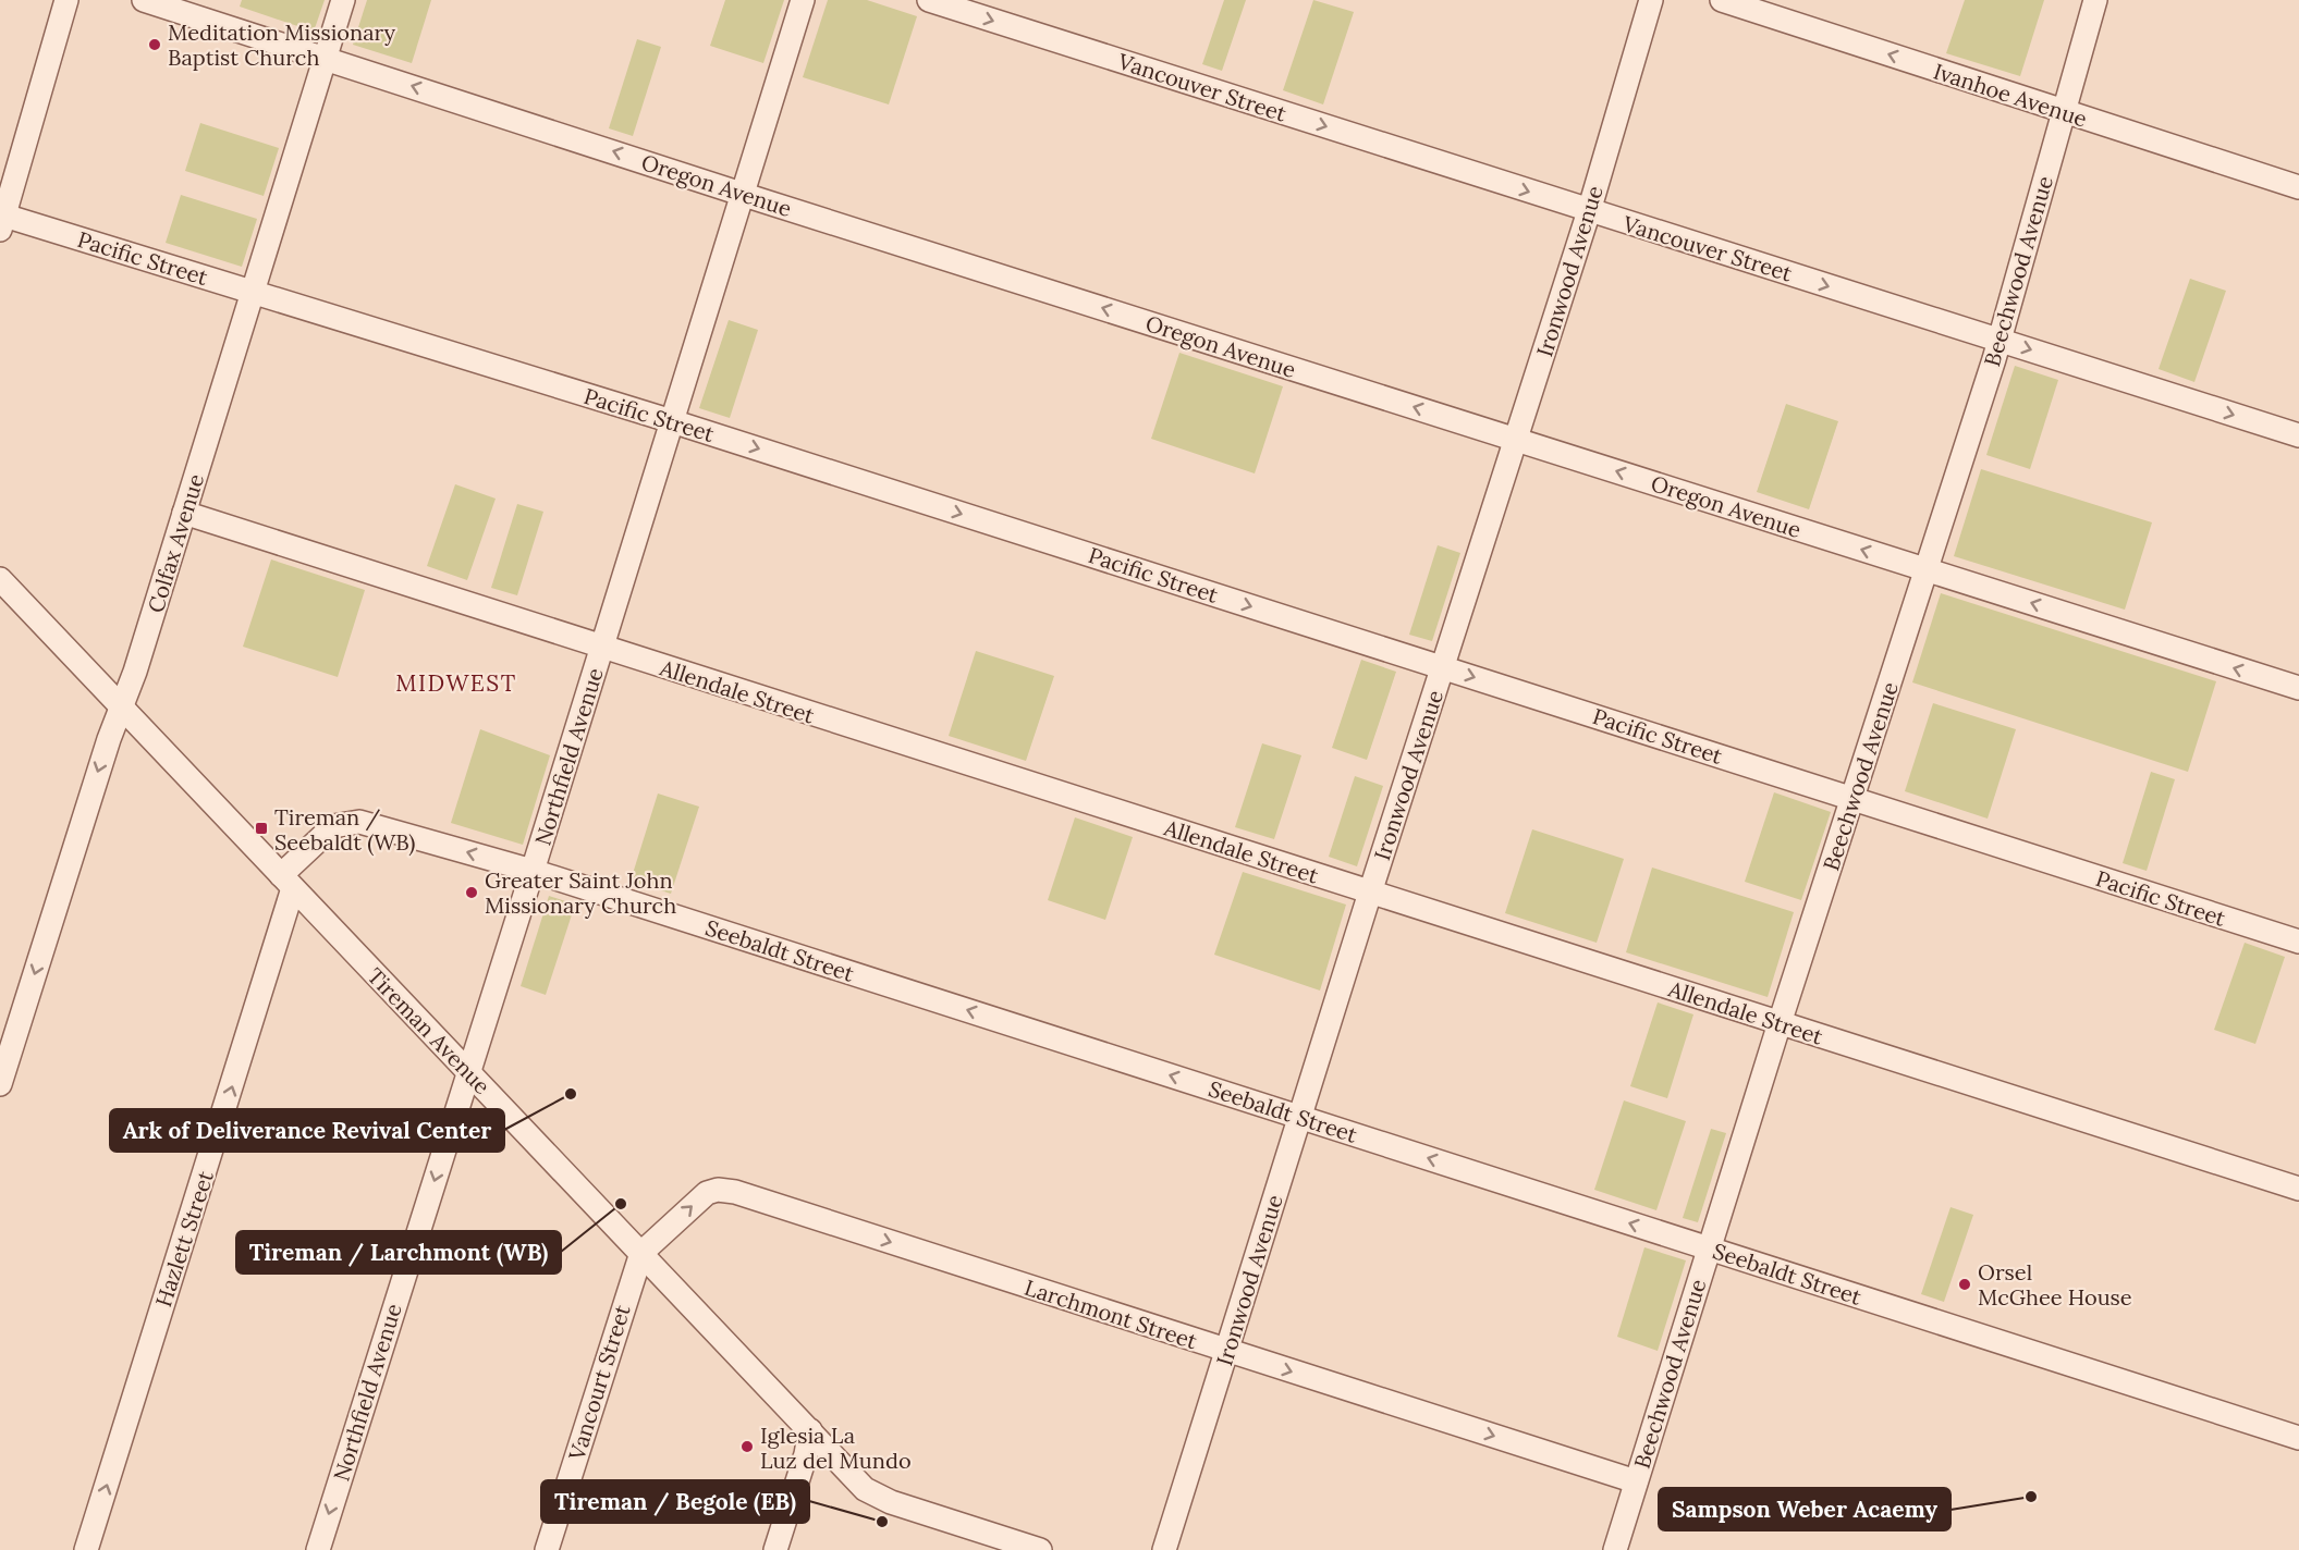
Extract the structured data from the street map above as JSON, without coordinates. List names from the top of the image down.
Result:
{
  "streets": {
    "street": [
      "Vancouver Street",
      "Ivanhoe Avenue",
      "Oregon Avenue",
      "Pacific Street",
      "Ironwood Avenue",
      "Beechwood Avenue",
      "Colfax Avenue",
      "Allendale Street",
      "Northfield Avenue",
      "Seebaldt Street",
      "Tireman Avenue",
      "Hazlett Street",
      "Larchmont Street",
      "Vancourt Street"
    ]
  },
  "crossings": [
    ["Vancouver Street", "Ironwood Avenue"],
    ["Vancouver Street", "Beechwood Avenue"],
    ["Ivanhoe Avenue", "Beechwood Avenue"],
    ["Oregon Avenue", "Ironwood Avenue"],
    ["Oregon Avenue", "Beechwood Avenue"],
    ["Oregon Avenue", "Colfax Avenue"],
    ["Oregon Avenue", "Northfield Avenue"],
    ["Pacific Street", "Ironwood Avenue"],
    ["Pacific Street", "Beechwood Avenue"],
    ["Pacific Street", "Colfax Avenue"],
    ["Pacific Street", "Northfield Avenue"],
    ["Ironwood Avenue", "Allendale Street"],
    ["Ironwood Avenue", "Seebaldt Street"],
    ["Ironwood Avenue", "Larchmont Street"],
    ["Beechwood Avenue", "Allendale Street"],
    ["Beechwood Avenue", "Seebaldt Street"],
    ["Beechwood Avenue", "Larchmont Street"],
    ["Colfax Avenue", "Allendale Street"],
    ["Colfax Avenue", "Tireman Avenue"],
    ["Allendale Street", "Northfield Avenue"],
    ["Northfield Avenue", "Seebaldt Street"],
    ["Northfield Avenue", "Tireman Avenue"],
    ["Seebaldt Street", "Tireman Avenue"],
    ["Seebaldt Street", "Hazlett Street"],
    ["Tireman Avenue", "Hazlett Street"],
    ["Tireman Avenue", "Larchmont Street"],
    ["Tireman Avenue", "Vancourt Street"],
    ["Larchmont Street", "Vancourt Street"]
  ],
  "one_way": [
    "Vancouver Street",
    "Ivanhoe Avenue",
    "Oregon Avenue",
    "Pacific Street",
    "Seebaldt Street",
    "Hazlett Street",
    "Larchmont Street"
  ],
  "districts": ["MIDWEST"],
  "places": {
    "other": [
      "Meditation Missionary Baptist Church",
      "Greater Saint John Missionary Church",
      "Ark of Deliverance Revival Center",
      "Tireman / Larchmont (WB)",
      "Orsel McGhee House",
      "Iglesia La Luz del Mundo",
      "Sampson Weber Acaemy",
      "Tireman / Begole (EB)"
    ],
    "transit": ["Tireman / Seebaldt (WB)"]
  }
}
